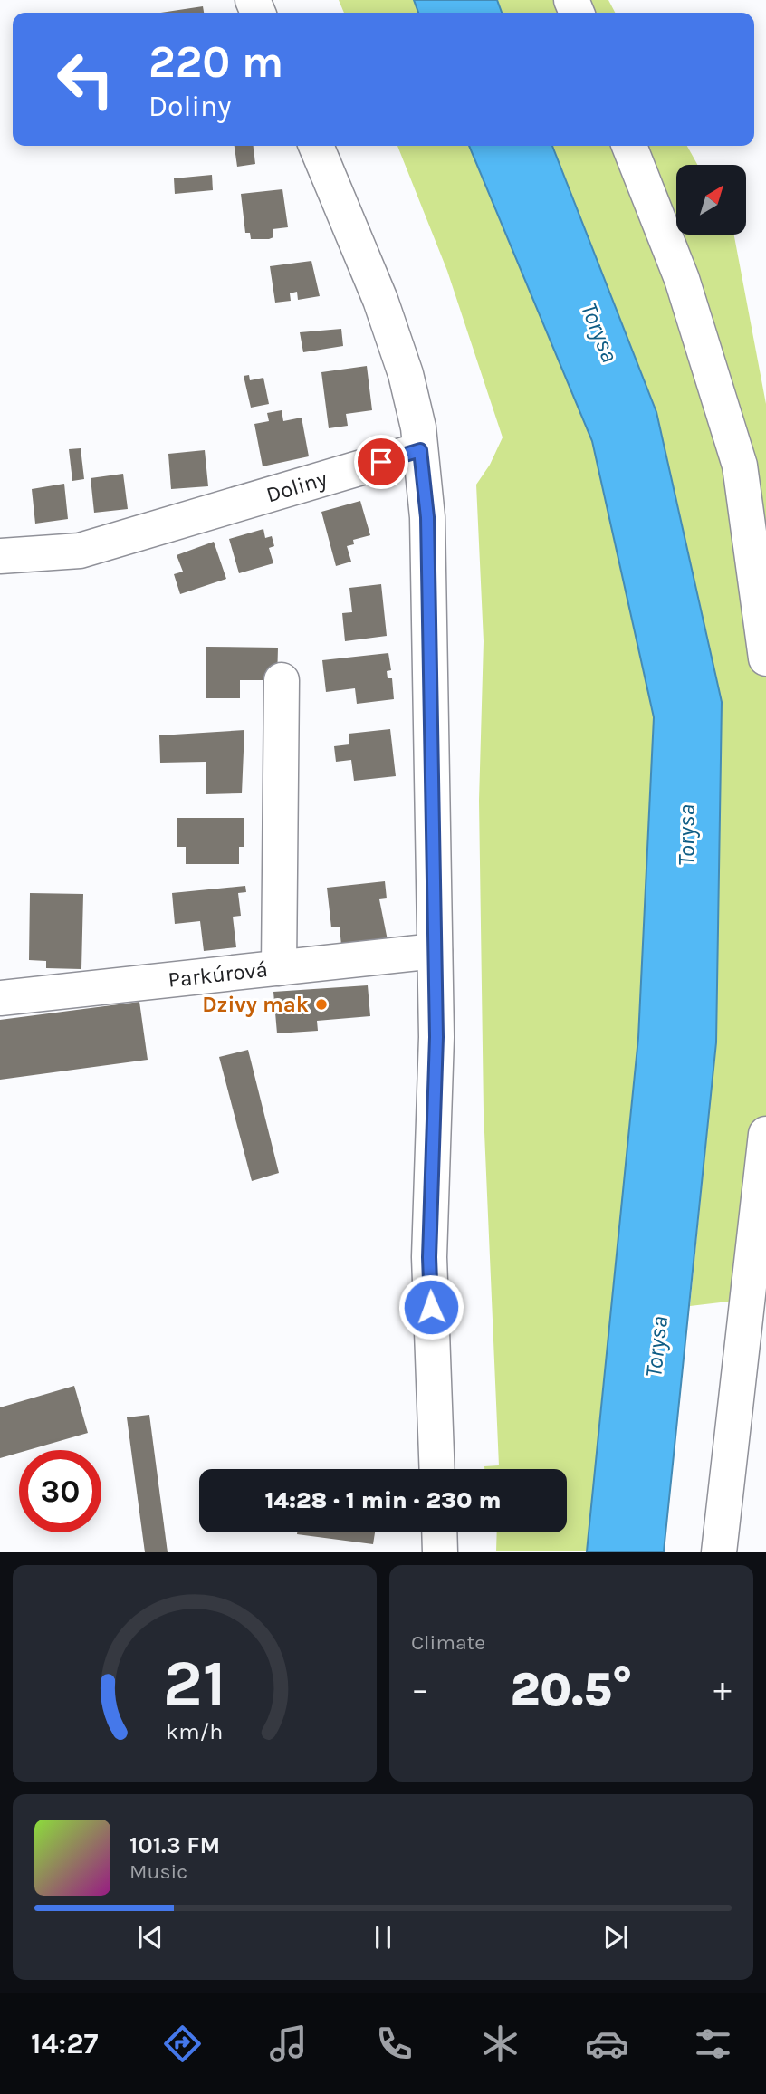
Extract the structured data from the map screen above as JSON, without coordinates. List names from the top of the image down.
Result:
{
  "streets": {
    "street": ["Doliny", "Parkúrová"]
  },
  "water": ["Torysa"],
  "places": ["Dzivy mak"],
  "north": "top right",
  "page": {
    "turn": ["220 m", "Doliny"],
    "limit": "30",
    "trip": "14:28 · 1 min · 230 m",
    "tile": "Climate",
    "heat": ["−", "20.5°", "+"],
    "song": ["101.3 FM", "Music"],
    "tabs": "14:27",
    "gauge": ["21", "km/h"]
  }
}
